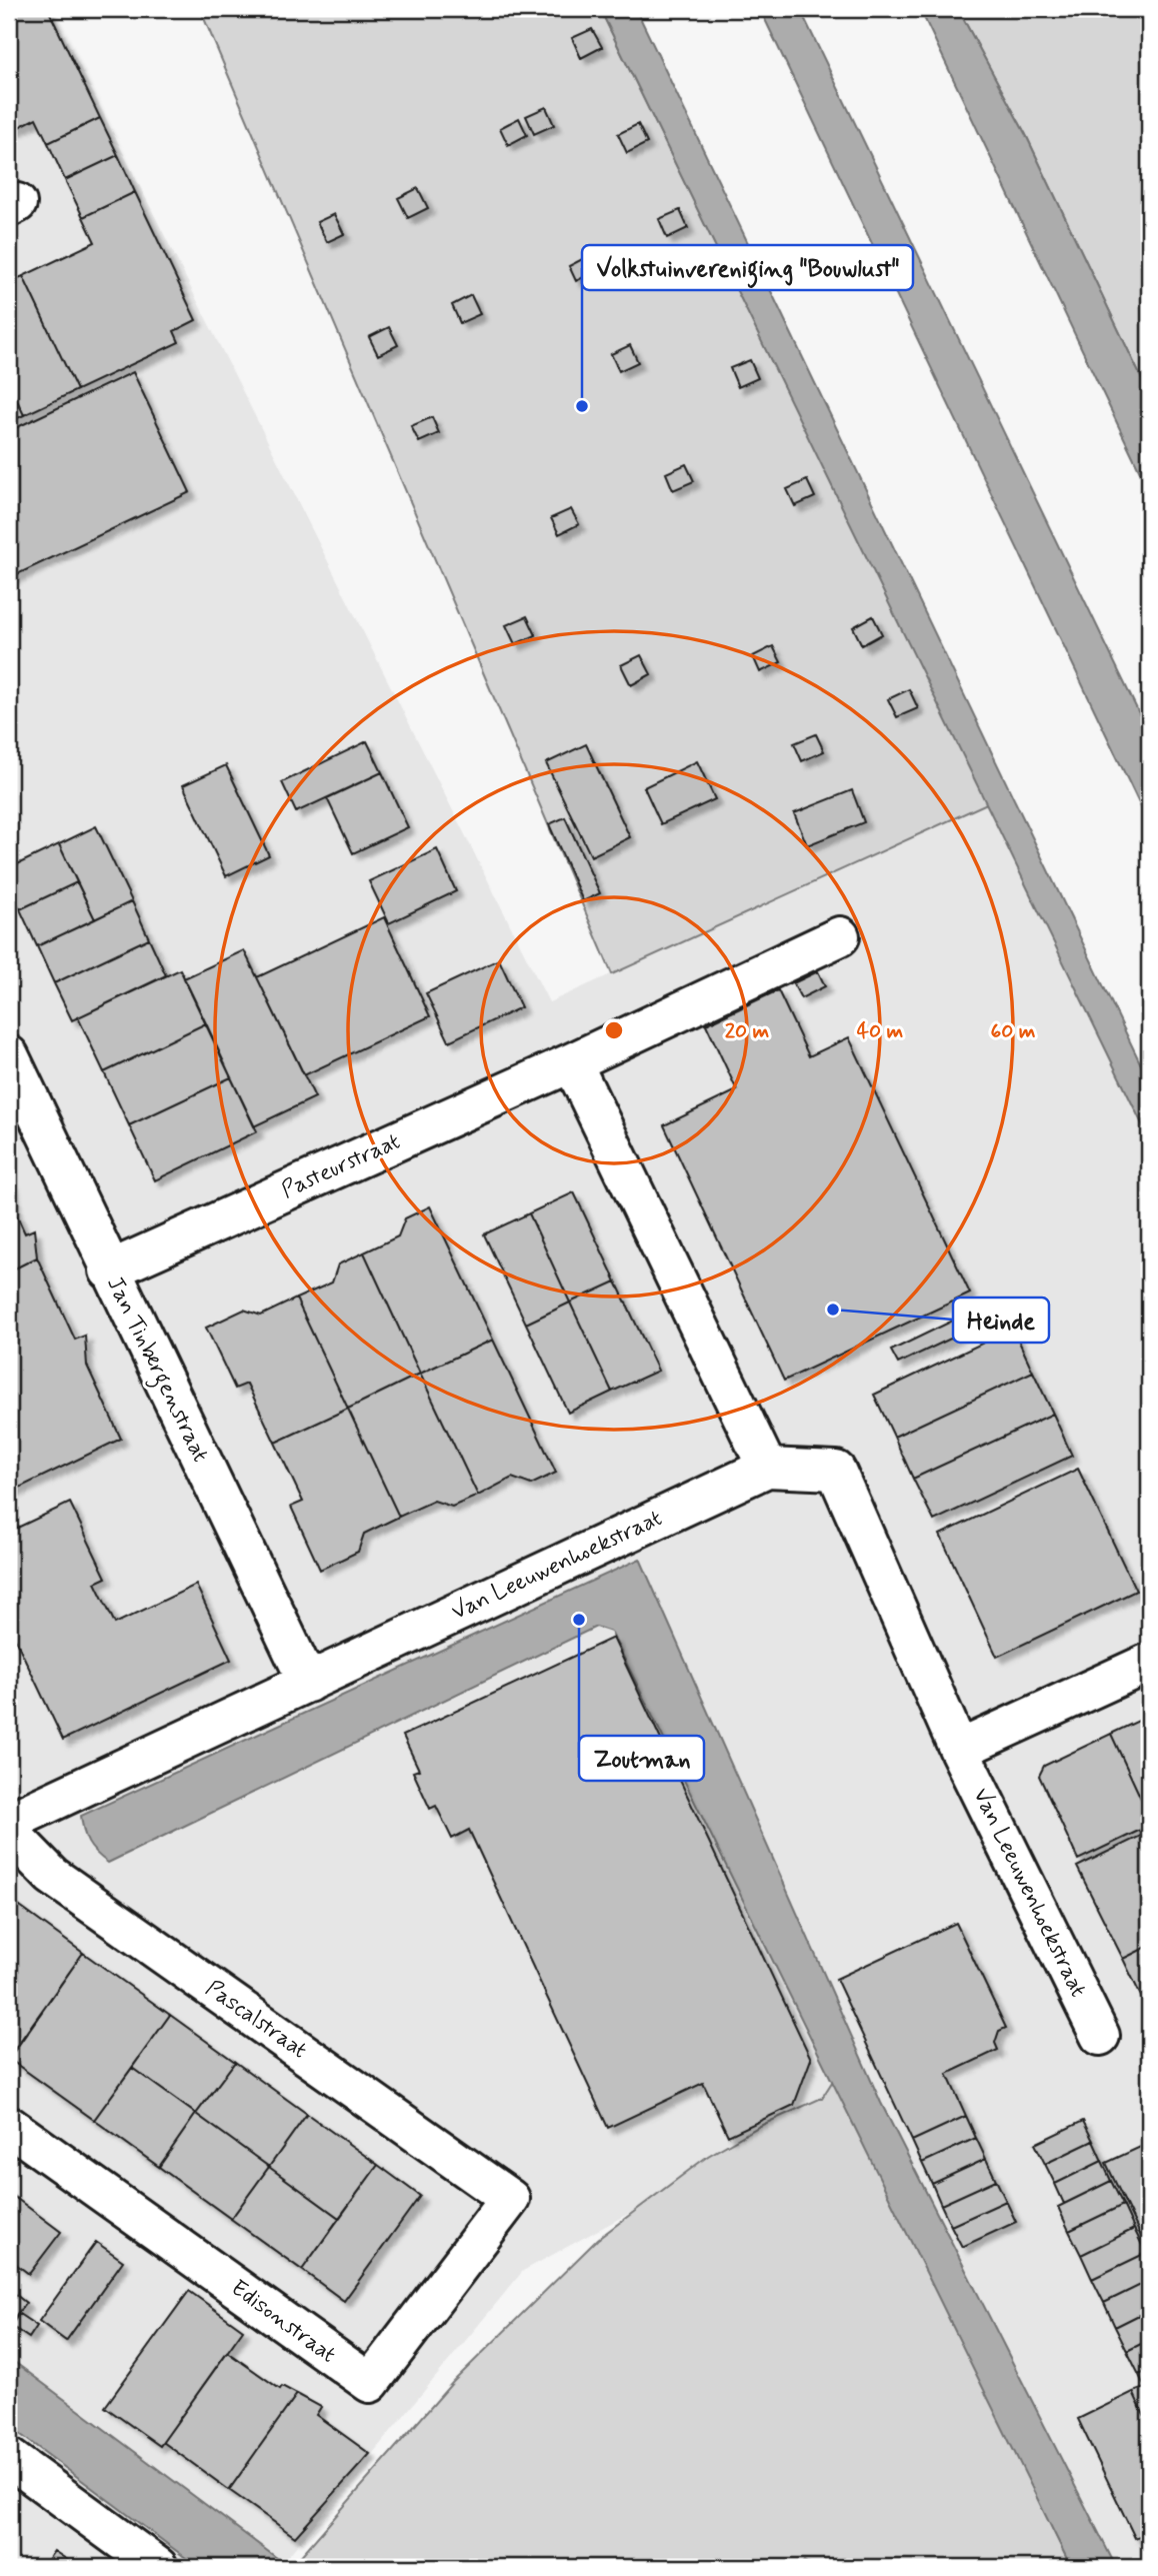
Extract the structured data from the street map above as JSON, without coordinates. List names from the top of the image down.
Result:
{
  "streets": {
    "street": [
      "Pasteurstraat",
      "Jan Tinbergenstraat",
      "Van Leeuwenhoekstraat",
      "Pascalstraat",
      "Edisonstraat"
    ]
  },
  "crossings": [
    ["Pasteurstraat", "Jan Tinbergenstraat"],
    ["Jan Tinbergenstraat", "Van Leeuwenhoekstraat"],
    ["Pascalstraat", "Edisonstraat"]
  ],
  "places": ["Volkstuinvereniging \"Bouwlust\"", "Heinde", "Zoutman"],
  "rings": ["20 m", "40 m", "60 m"]
}
